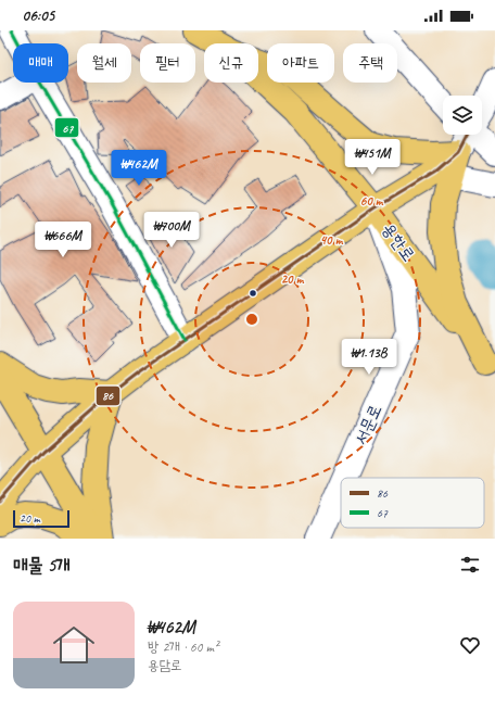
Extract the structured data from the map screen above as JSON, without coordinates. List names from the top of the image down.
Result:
{
  "streets": {
    "main road": ["용한로"],
    "street": ["서문로"]
  },
  "crossings": [
    ["용한로", "서문로"]
  ],
  "lines": ["transit line 67", "transit line 86"],
  "legend": ["86", "67"],
  "scale_bar": "20 m",
  "page": {
    "status": "06:05",
    "chip": [
      "매매",
      "월세",
      "필터",
      "신규",
      "아파트",
      "주택"
    ],
    "price": [
      "₩451M",
      "₩462M",
      "₩700M",
      "₩666M",
      "₩1.13B"
    ],
    "scale": "20 m",
    "heading": "매물 5개",
    "list": [
      {
        "name": "₩462M",
        "note": "방 2개 · 60 m² · 용담로"
      }
    ]
  },
  "rings": ["60 m", "40 m", "20 m"]
}
